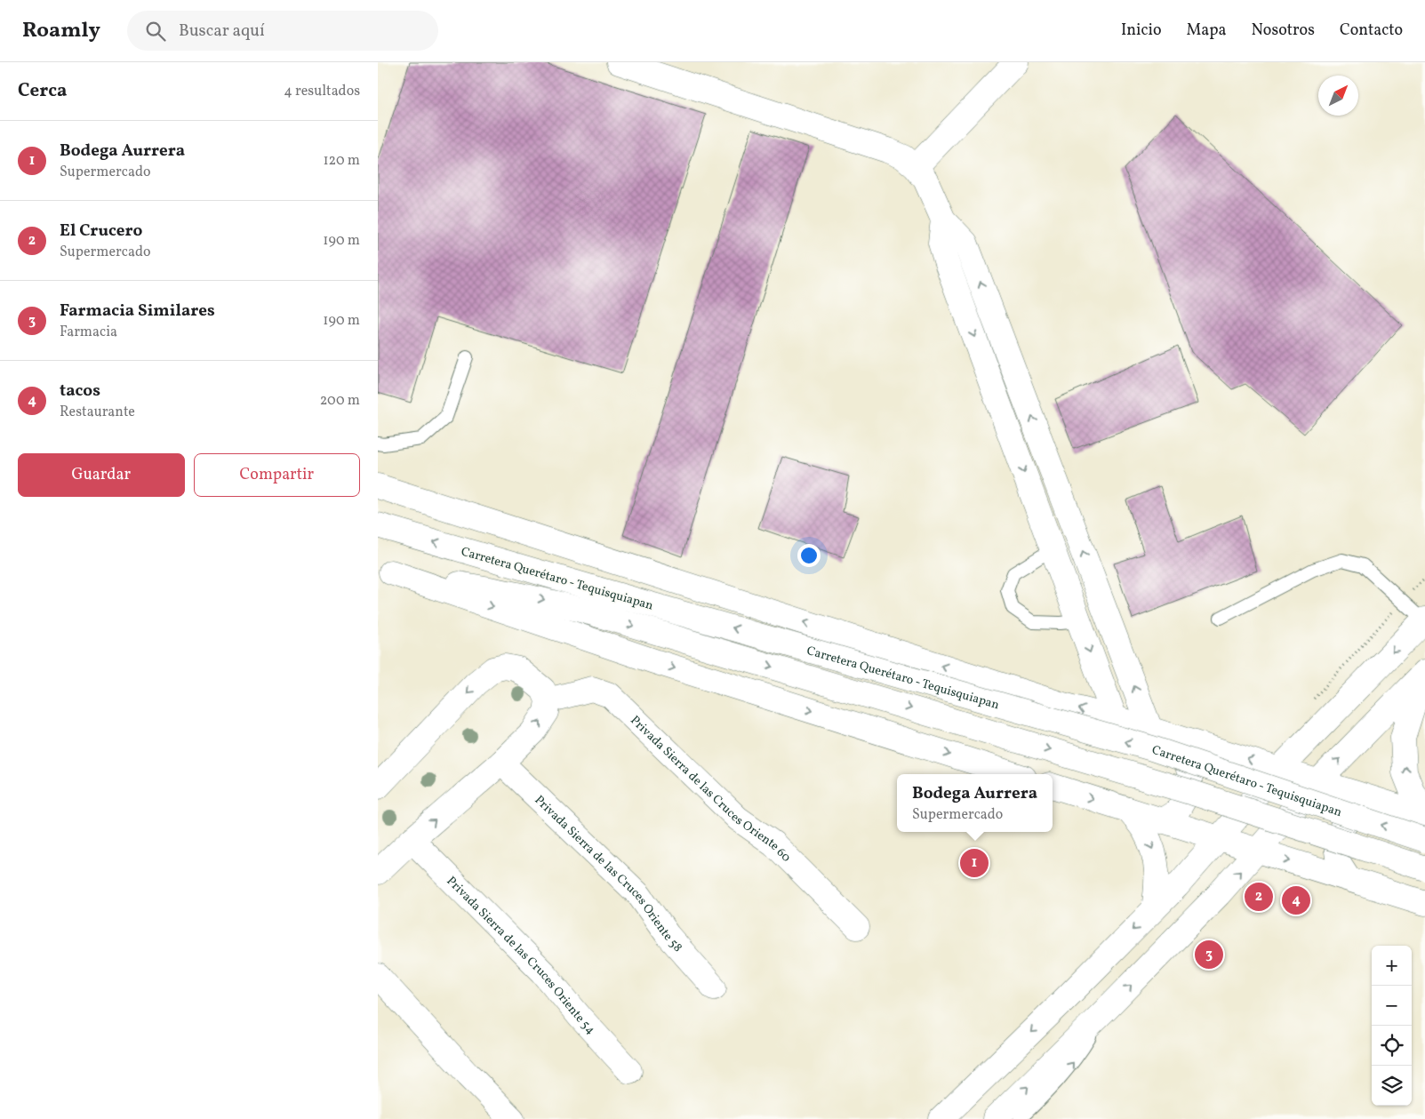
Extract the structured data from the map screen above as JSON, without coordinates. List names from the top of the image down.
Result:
{
  "streets": {
    "main road": [
      "Carretera Querétaro - Tequisquiapan",
      "Privada Sierra de las Cruces Oriente 60",
      "Privada Sierra de las Cruces Oriente 58",
      "Privada Sierra de las Cruces Oriente 54"
    ]
  },
  "north": "top right",
  "page": {
    "header": "Roamly",
    "search": "Buscar aquí",
    "nav": [
      "Inicio",
      "Mapa",
      "Nosotros",
      "Contacto"
    ],
    "heading": ["Cerca", "4 resultados"],
    "list": [
      {
        "mark": "1",
        "name": "Bodega Aurrera",
        "note": "Supermercado",
        "value": "120 m"
      },
      {
        "mark": "2",
        "name": "El Crucero",
        "note": "Supermercado",
        "value": "190 m"
      },
      {
        "mark": "3",
        "name": "Farmacia Similares",
        "note": "Farmacia",
        "value": "190 m"
      },
      {
        "mark": "4",
        "name": "tacos",
        "note": "Restaurante",
        "value": "200 m"
      }
    ],
    "buttons": ["Guardar", "Compartir"],
    "popup": ["Bodega Aurrera", "Supermercado"],
    "pins": [
      "1",
      "2",
      "4",
      "3"
    ],
    "map_buttons": ["+", "−"]
  }
}
